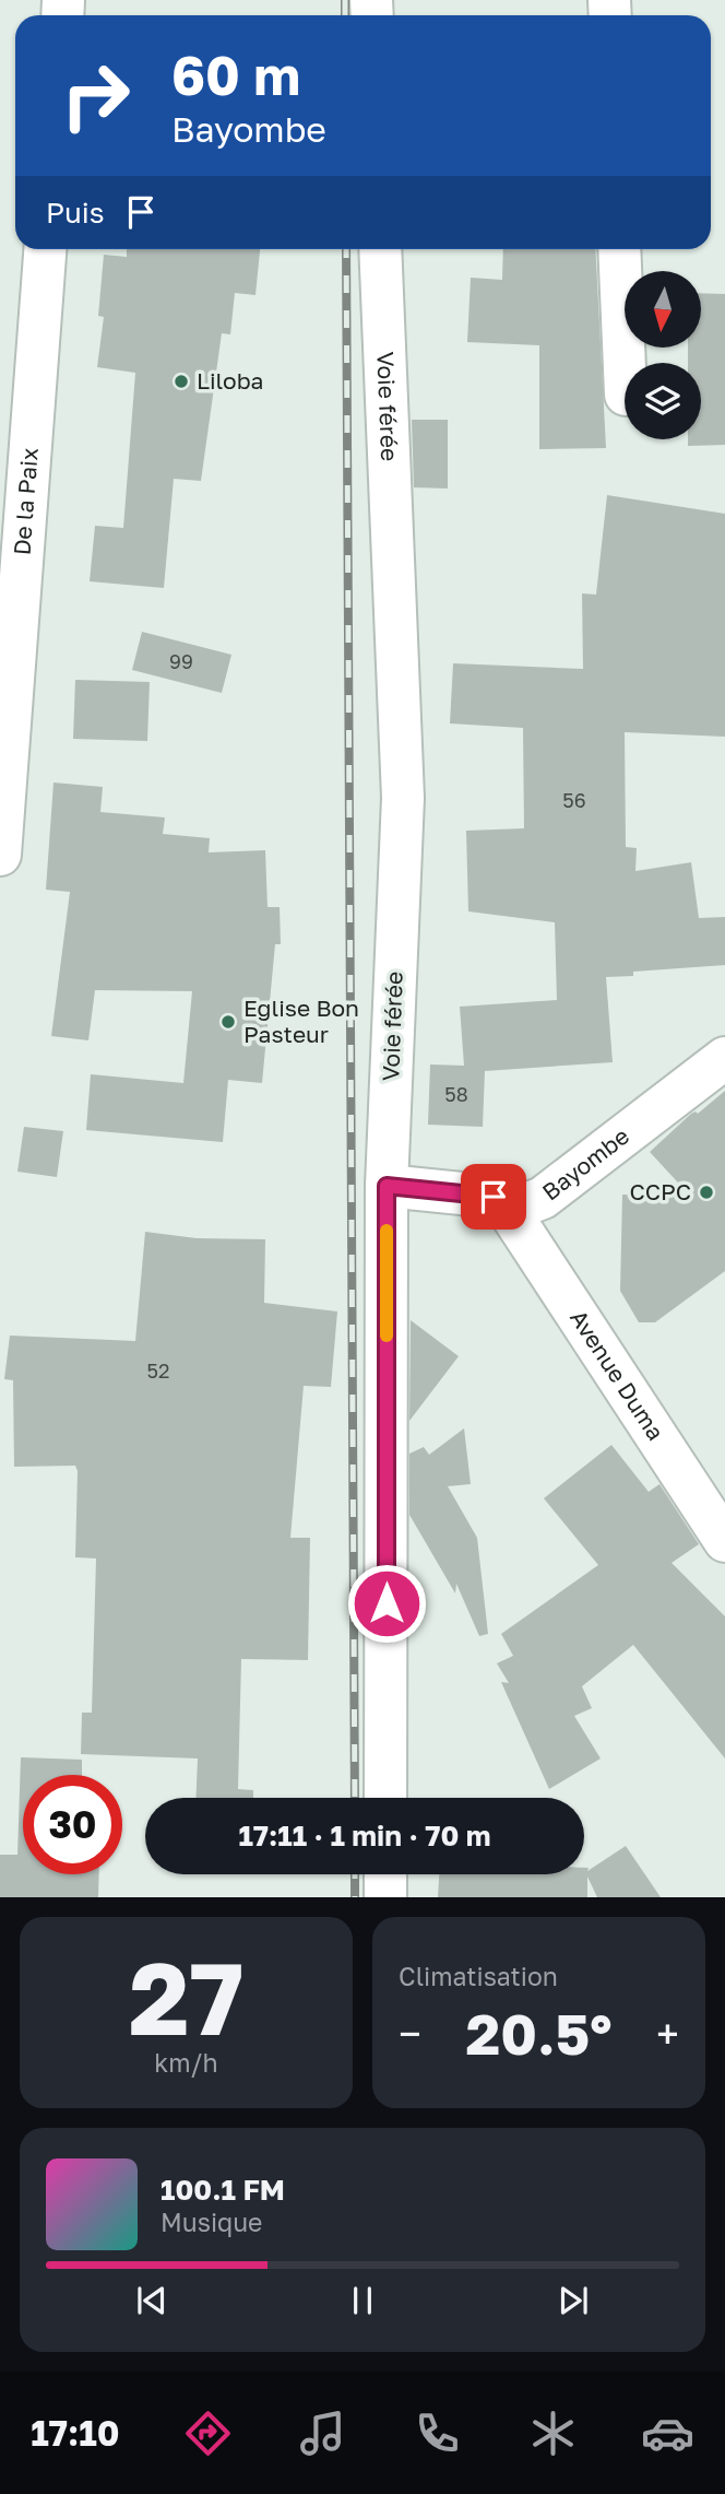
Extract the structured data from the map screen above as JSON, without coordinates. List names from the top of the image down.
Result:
{
  "streets": {
    "street": [
      "Voie férée",
      "De la Paix",
      "Bayombe",
      "Avenue Duma"
    ]
  },
  "crossings": [
    ["Bayombe", "Avenue Duma"]
  ],
  "places": ["Liloba", "Eglise Bon Pasteur", "CCPC"],
  "house_numbers": [
    "99",
    "56",
    "58",
    "52"
  ],
  "north": "bottom",
  "page": {
    "turn": ["60 m", "Bayombe"],
    "then": "Puis",
    "limit": "30",
    "trip": "17:11 · 1 min · 70 m",
    "tile": [
      ["27", "km/h"],
      "Climatisation"
    ],
    "heat": ["−", "20.5°", "+"],
    "song": ["100.1 FM", "Musique"],
    "tabs": "17:10"
  }
}
